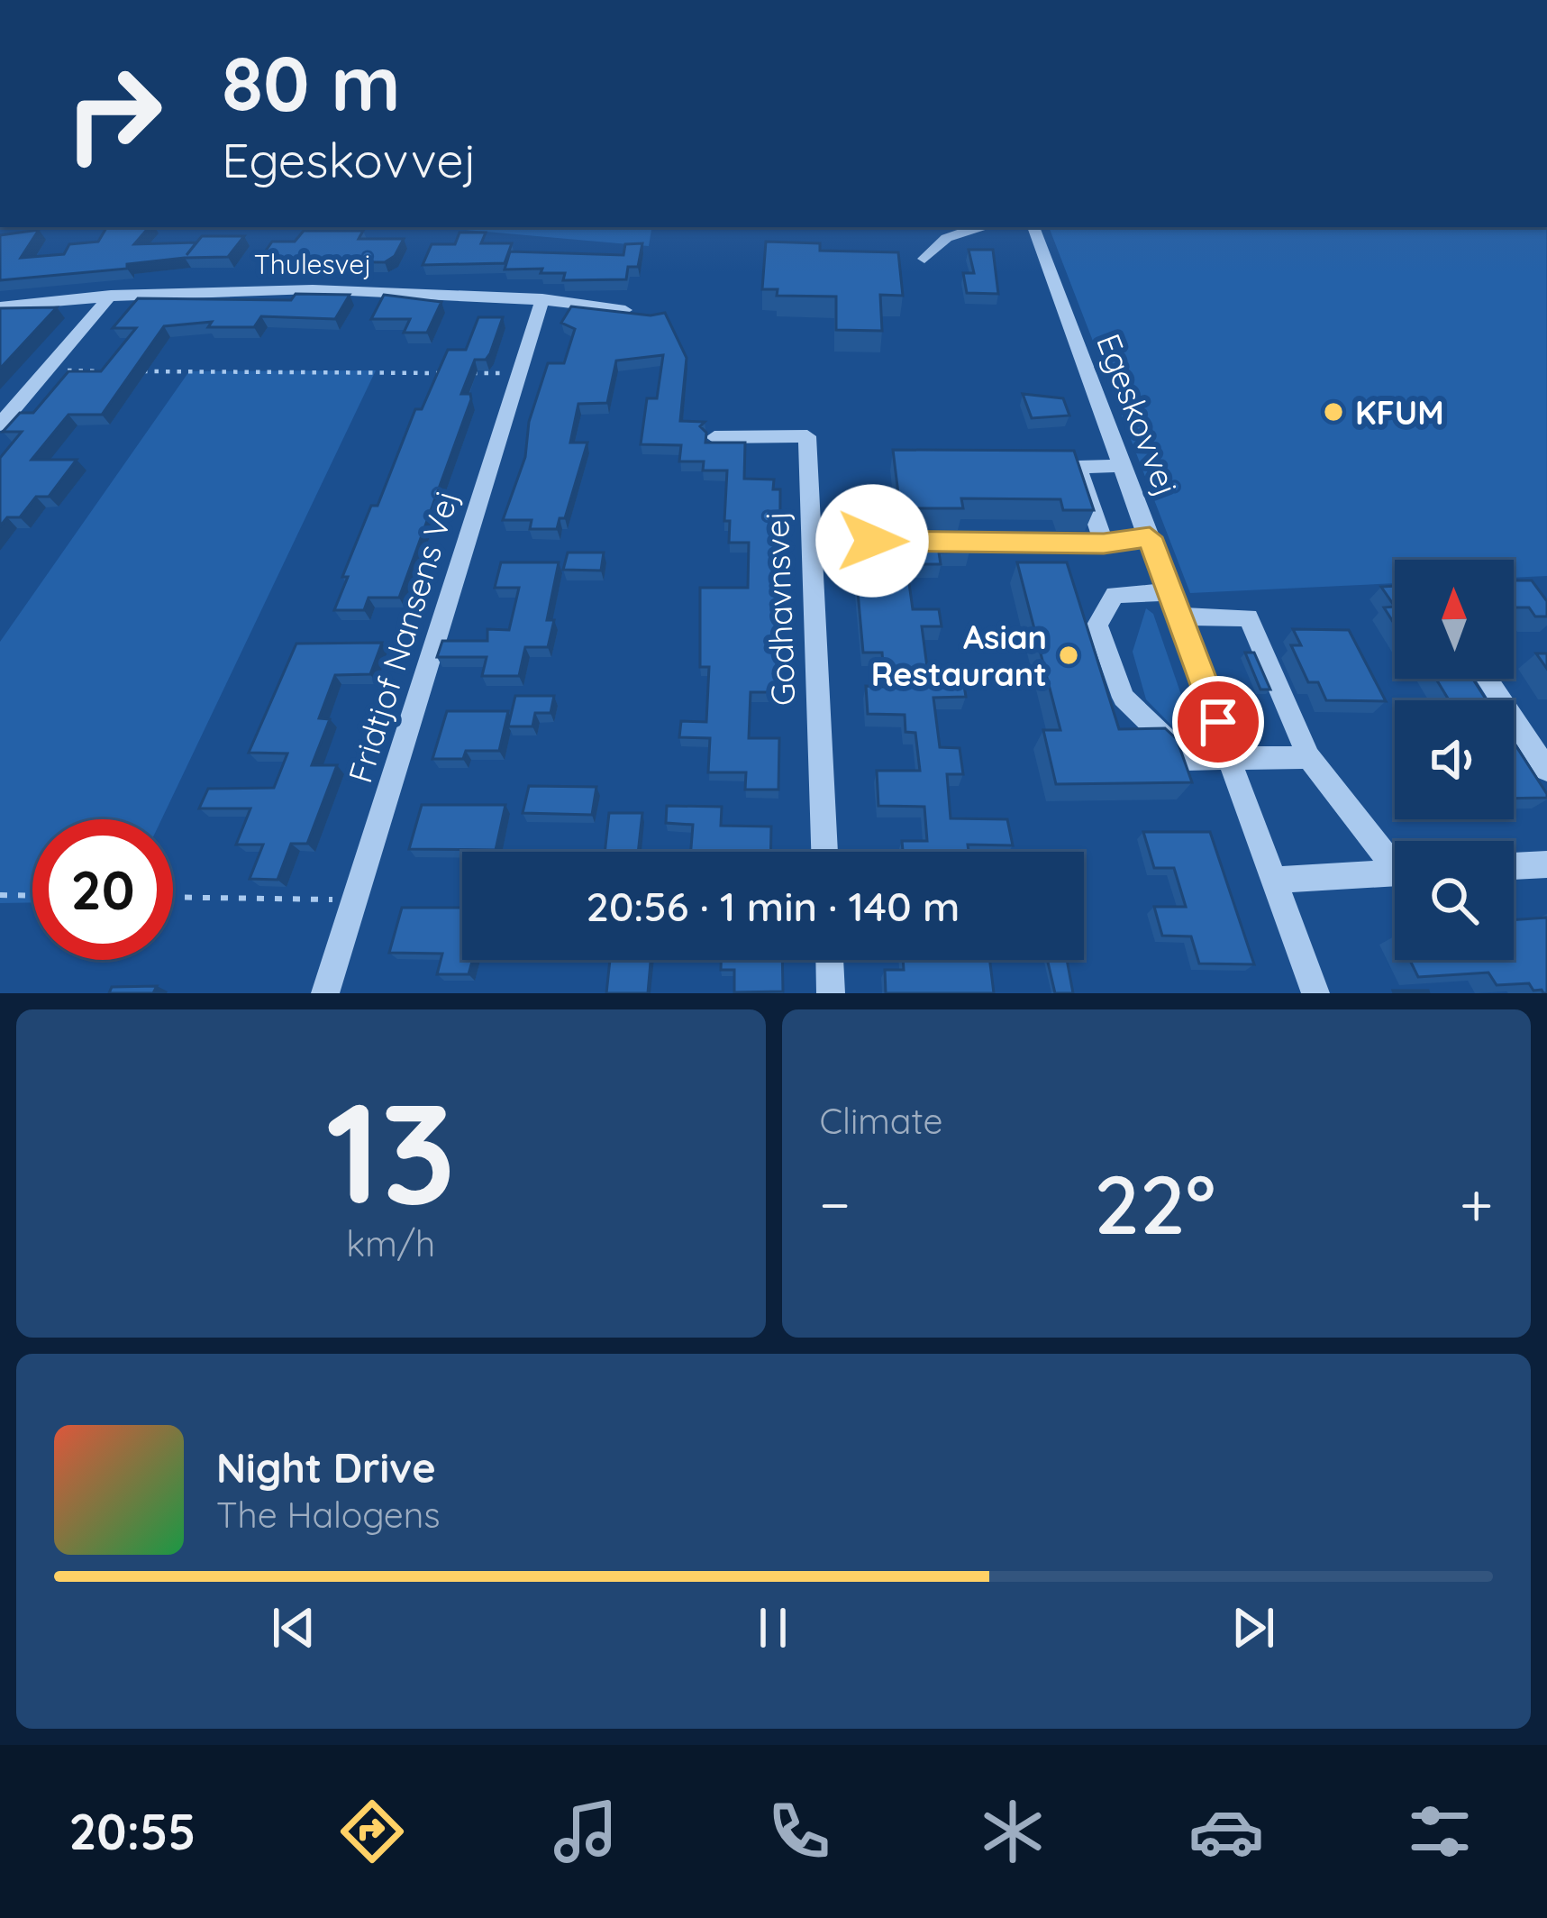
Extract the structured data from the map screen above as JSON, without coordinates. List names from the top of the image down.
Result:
{
  "streets": {
    "street": [
      "Thulesvej",
      "Egeskovvej",
      "Godhavnsvej",
      "Fridtjof Nansens Vej"
    ]
  },
  "crossings": [
    ["Thulesvej", "Fridtjof Nansens Vej"]
  ],
  "places": ["KFUM", "Asian Restaurant"],
  "north": "top",
  "page": {
    "turn": ["80 m", "Egeskovvej"],
    "limit": "20",
    "trip": "20:56 · 1 min · 140 m",
    "tile": [
      ["13", "km/h"],
      "Climate"
    ],
    "heat": ["−", "22°", "+"],
    "song": ["Night Drive", "The Halogens"],
    "tabs": "20:55"
  }
}
